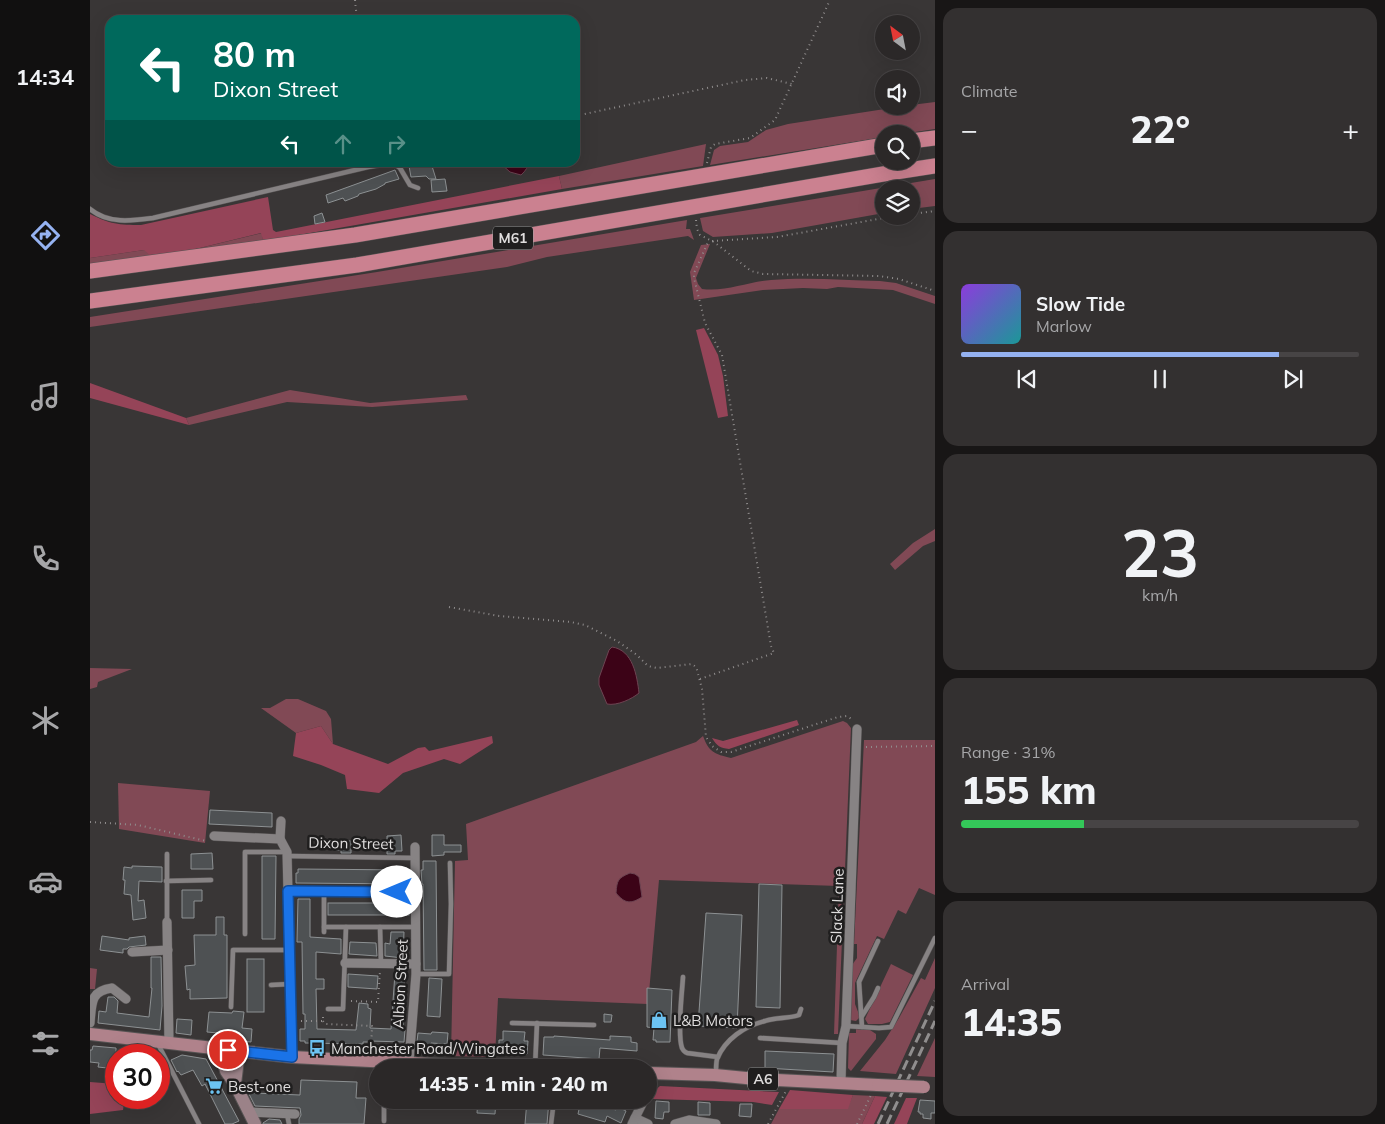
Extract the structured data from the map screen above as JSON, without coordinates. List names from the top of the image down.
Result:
{
  "streets": {
    "highway": ["M61"],
    "main road": ["A6"],
    "street": ["Dixon Street", "Slack Lane", "Albion Street"]
  },
  "crossings": [
    ["Dixon Street", "Albion Street"],
    ["Slack Lane", "A6"]
  ],
  "places": {
    "shop": ["L&B Motors"],
    "bus stop": ["Manchester Road/Wingates"],
    "supermarket": ["Best-one"]
  },
  "north": "top left",
  "page": {
    "tabs": "14:34",
    "tile": [
      "Climate",
      ["23", "km/h"],
      ["Range · 31%", "155 km"],
      ["Arrival", "14:35"]
    ],
    "turn": ["80 m", "Dixon Street"],
    "heat": ["−", "22°", "+"],
    "song": ["Slow Tide", "Marlow"],
    "limit": "30",
    "trip": "14:35 · 1 min · 240 m"
  }
}
